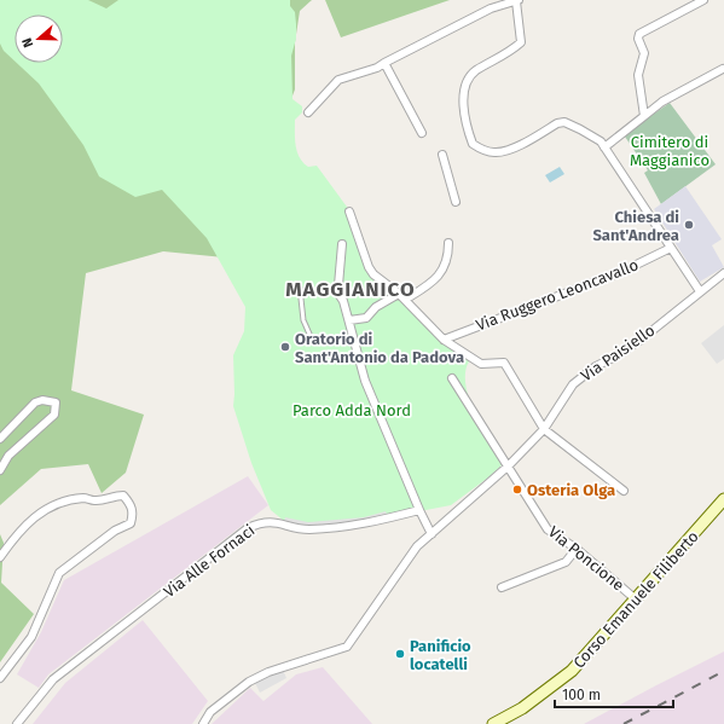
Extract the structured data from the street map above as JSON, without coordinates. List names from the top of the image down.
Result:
{
  "streets": {
    "main road": ["Corso Emanuele Filiberto"],
    "street": [
      "Via Ruggero Leoncavallo",
      "Via Paisiello",
      "Via Poncione",
      "Via Alle Fornaci"
    ]
  },
  "crossings": [
    ["Via Paisiello", "Via Poncione"],
    ["Via Poncione", "Corso Emanuele Filiberto"]
  ],
  "districts": ["MAGGIANICO"],
  "parks": ["Cimitero di Maggianico", "Parco Adda Nord"],
  "places": [
    "Chiesa di Sant'Andrea",
    "Oratorio di Sant'Antonio da Padova",
    "Osteria Olga",
    "Panificio locatelli"
  ],
  "scale_bar": "100 m",
  "north": "left"
}
